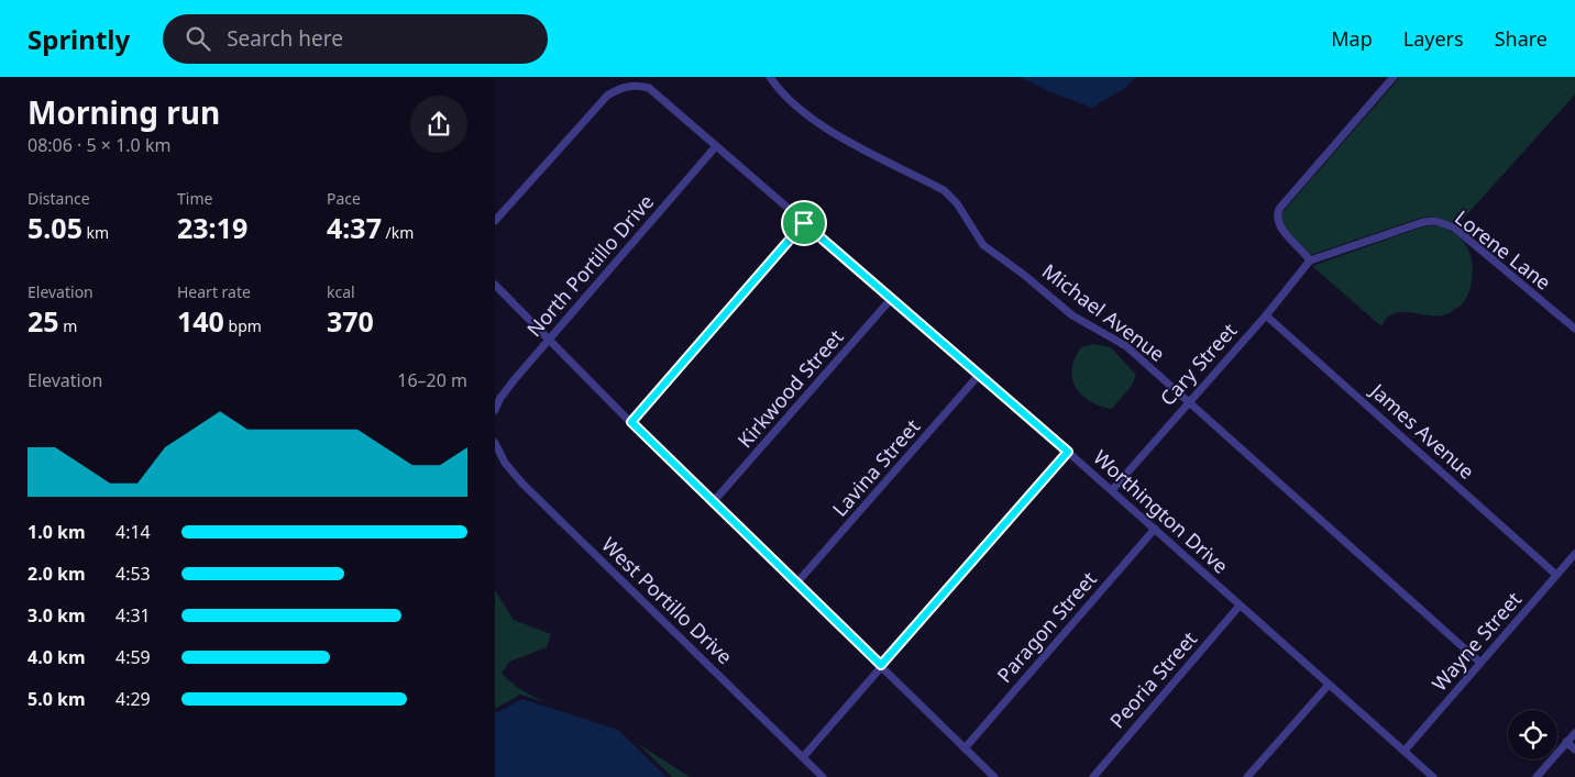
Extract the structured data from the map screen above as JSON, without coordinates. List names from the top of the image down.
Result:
{
  "streets": {
    "street": [
      "Lorene Lane",
      "North Portillo Drive",
      "Michael Avenue",
      "Cary Street",
      "Kirkwood Street",
      "James Avenue",
      "Lavina Street",
      "Worthington Drive",
      "West Portillo Drive",
      "Paragon Street",
      "Wayne Street",
      "Peoria Street"
    ]
  },
  "crossings": [
    ["Lorene Lane", "Cary Street"],
    ["North Portillo Drive", "Worthington Drive"],
    ["Michael Avenue", "Cary Street"],
    ["Michael Avenue", "Wayne Street"],
    ["Cary Street", "James Avenue"],
    ["Cary Street", "Worthington Drive"],
    ["Kirkwood Street", "Worthington Drive"],
    ["James Avenue", "Wayne Street"],
    ["Lavina Street", "Worthington Drive"],
    ["Worthington Drive", "Paragon Street"],
    ["Worthington Drive", "Wayne Street"],
    ["Worthington Drive", "Peoria Street"]
  ],
  "page": {
    "header": "Sprintly",
    "search": "Search here",
    "nav": ["Map", "Layers", "Share"],
    "heading": ["Morning run", "08:06 · 5 × 1.0 km"],
    "stats": [
      ["Distance", "5.05 km"],
      ["Time", "23:19"],
      ["Pace", "4:37 /km"],
      ["Elevation", "25 m"],
      ["Heart rate", "140 bpm"],
      ["kcal", "370"]
    ],
    "chart": ["Elevation", "16–20 m"],
    "list": [
      {
        "name": "1.0 km",
        "note": "4:14"
      },
      {
        "name": "2.0 km",
        "note": "4:53"
      },
      {
        "name": "3.0 km",
        "note": "4:31"
      },
      {
        "name": "4.0 km",
        "note": "4:59"
      },
      {
        "name": "5.0 km",
        "note": "4:29"
      }
    ]
  }
}
